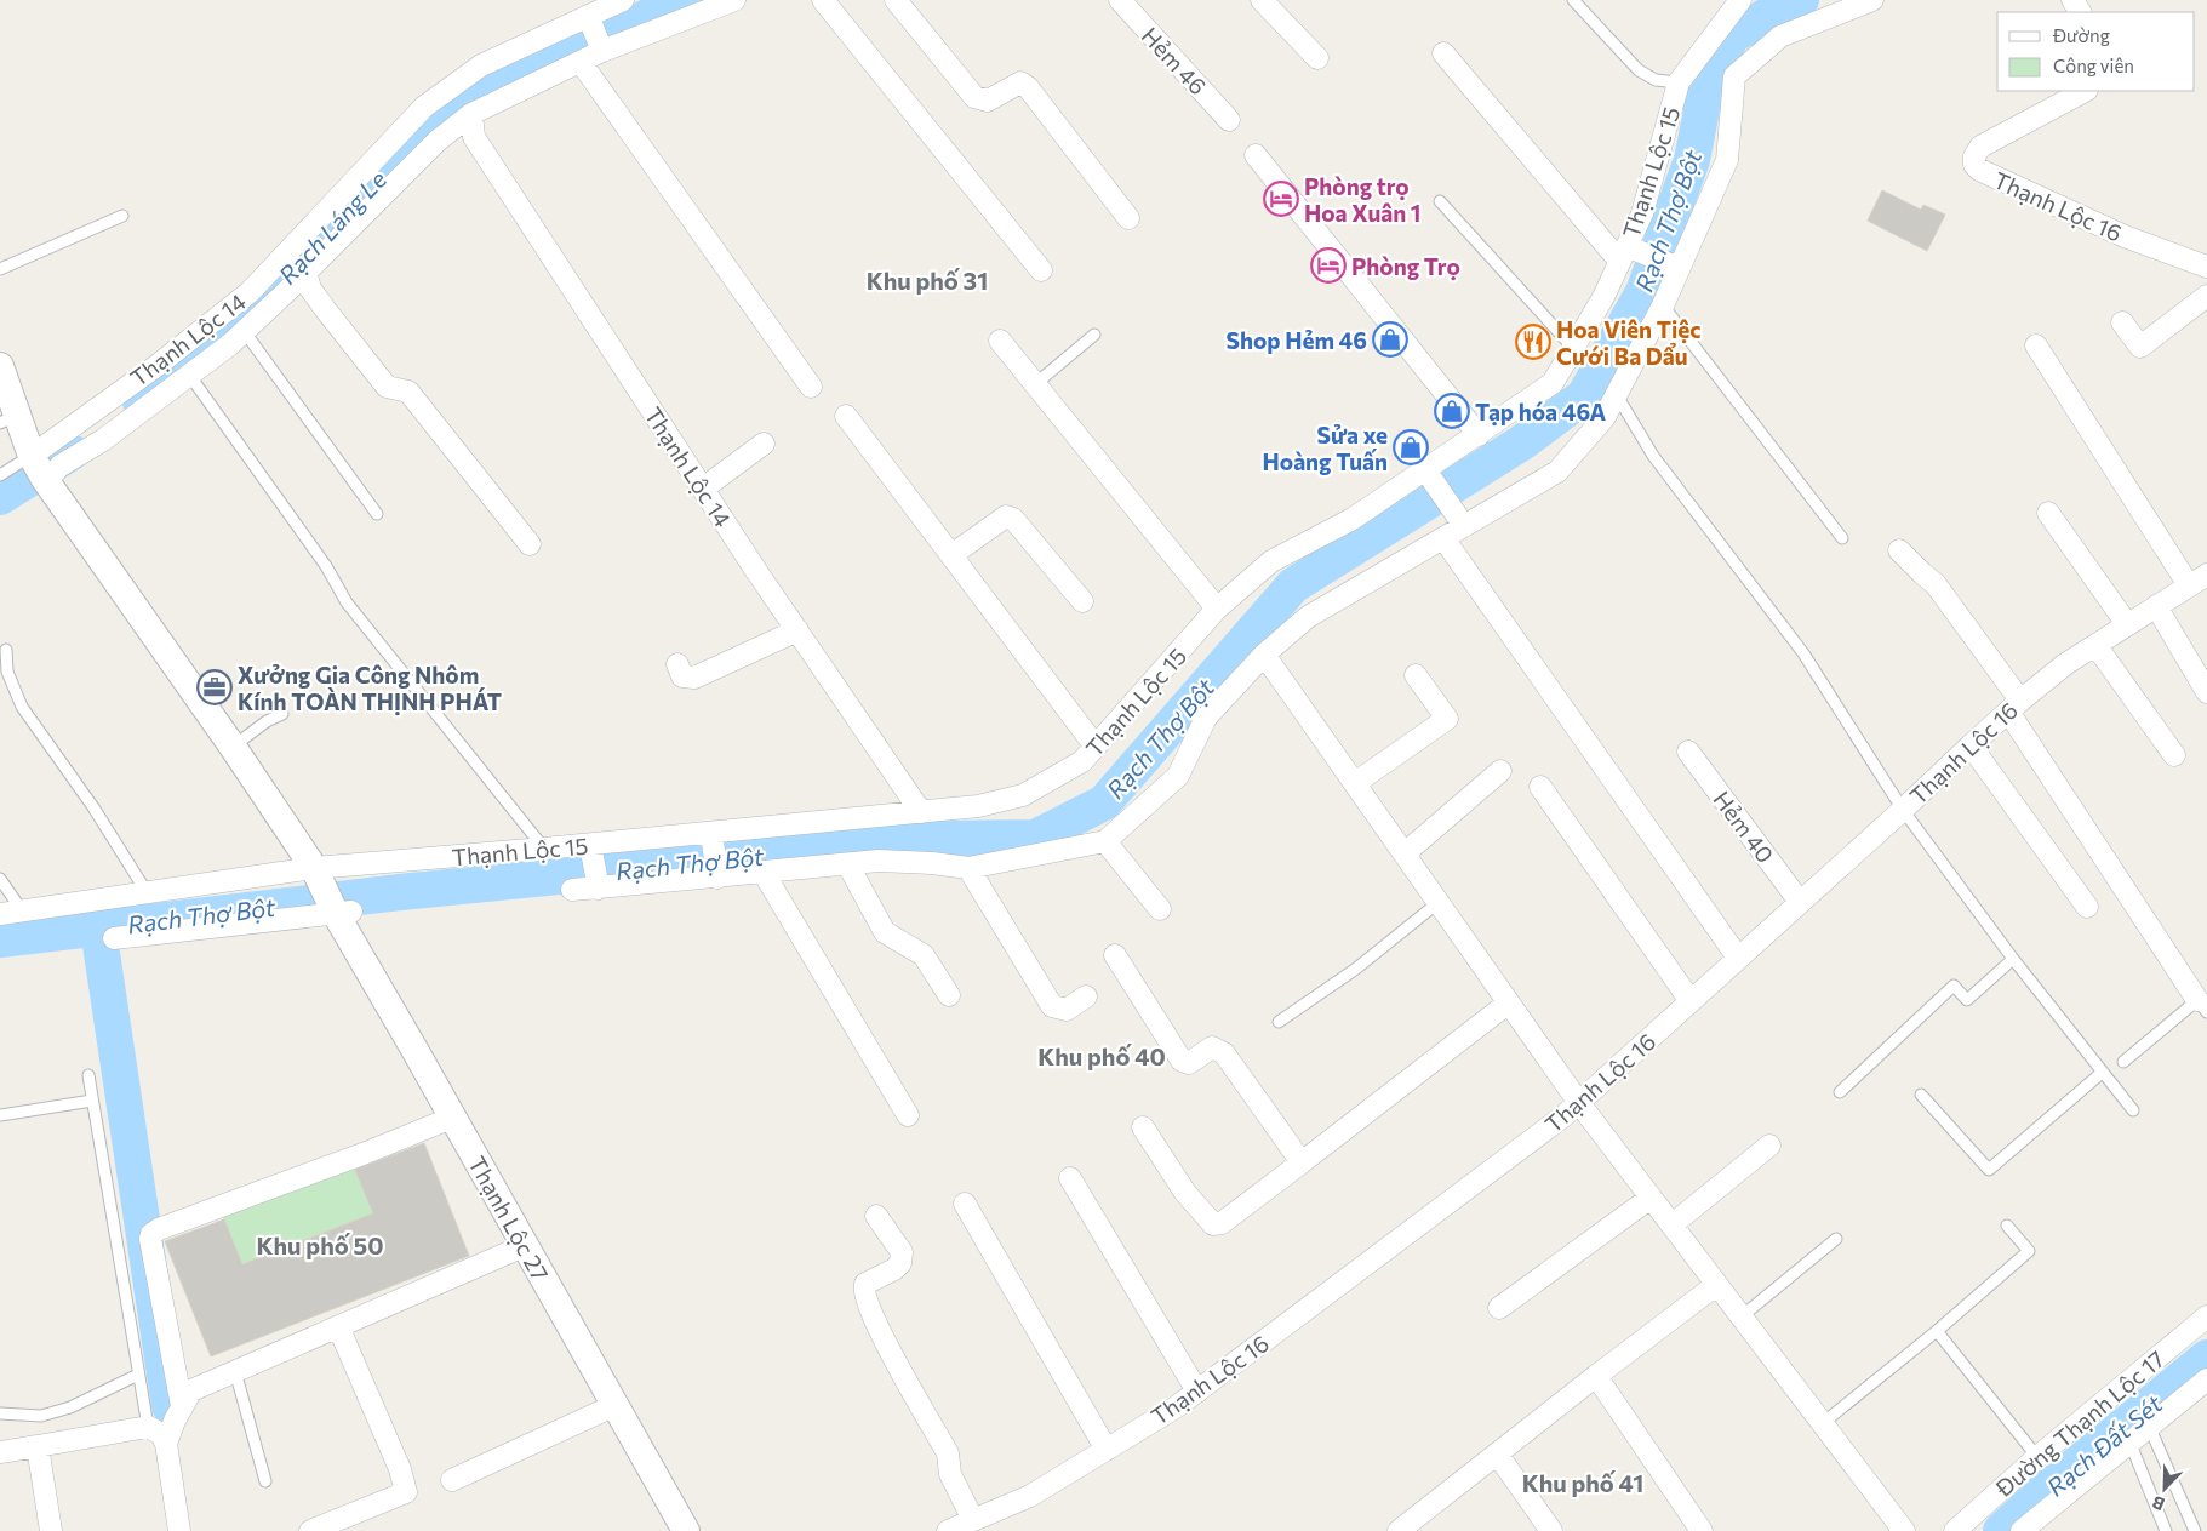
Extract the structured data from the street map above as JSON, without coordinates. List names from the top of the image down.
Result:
{
  "streets": {
    "street": [
      "Hẻm 46",
      "Thạnh Lộc 15",
      "Thạnh Lộc 16",
      "Thạnh Lộc 14",
      "Hẻm 40",
      "Thạnh Lộc 27",
      "Đường Thạnh Lộc 17"
    ]
  },
  "crossings": [
    ["Thạnh Lộc 15", "Thạnh Lộc 14"],
    ["Thạnh Lộc 15", "Thạnh Lộc 27"],
    ["Thạnh Lộc 16", "Hẻm 40"],
    ["Thạnh Lộc 14", "Thạnh Lộc 27"]
  ],
  "districts": [
    "Khu phố 31",
    "Khu phố 40",
    "Khu phố 50",
    "Khu phố 41"
  ],
  "water": ["Rạch Thợ Bột", "Rạch Láng Le", "Rạch Đất Sét"],
  "places": {
    "hotel": ["Phòng trọ Hoa Xuân 1", "Phòng Trọ"],
    "shop": ["Shop Hẻm 46", "Tạp hóa 46A", "Sửa xe Hoàng Tuấn"],
    "restaurant": ["Hoa Viên Tiệc Cưới Ba Dẩu"],
    "office": ["Xưởng Gia Công Nhôm Kính TOÀN THỊNH PHÁT"]
  },
  "legend": ["Đường", "Công viên"],
  "north": "bottom left"
}
